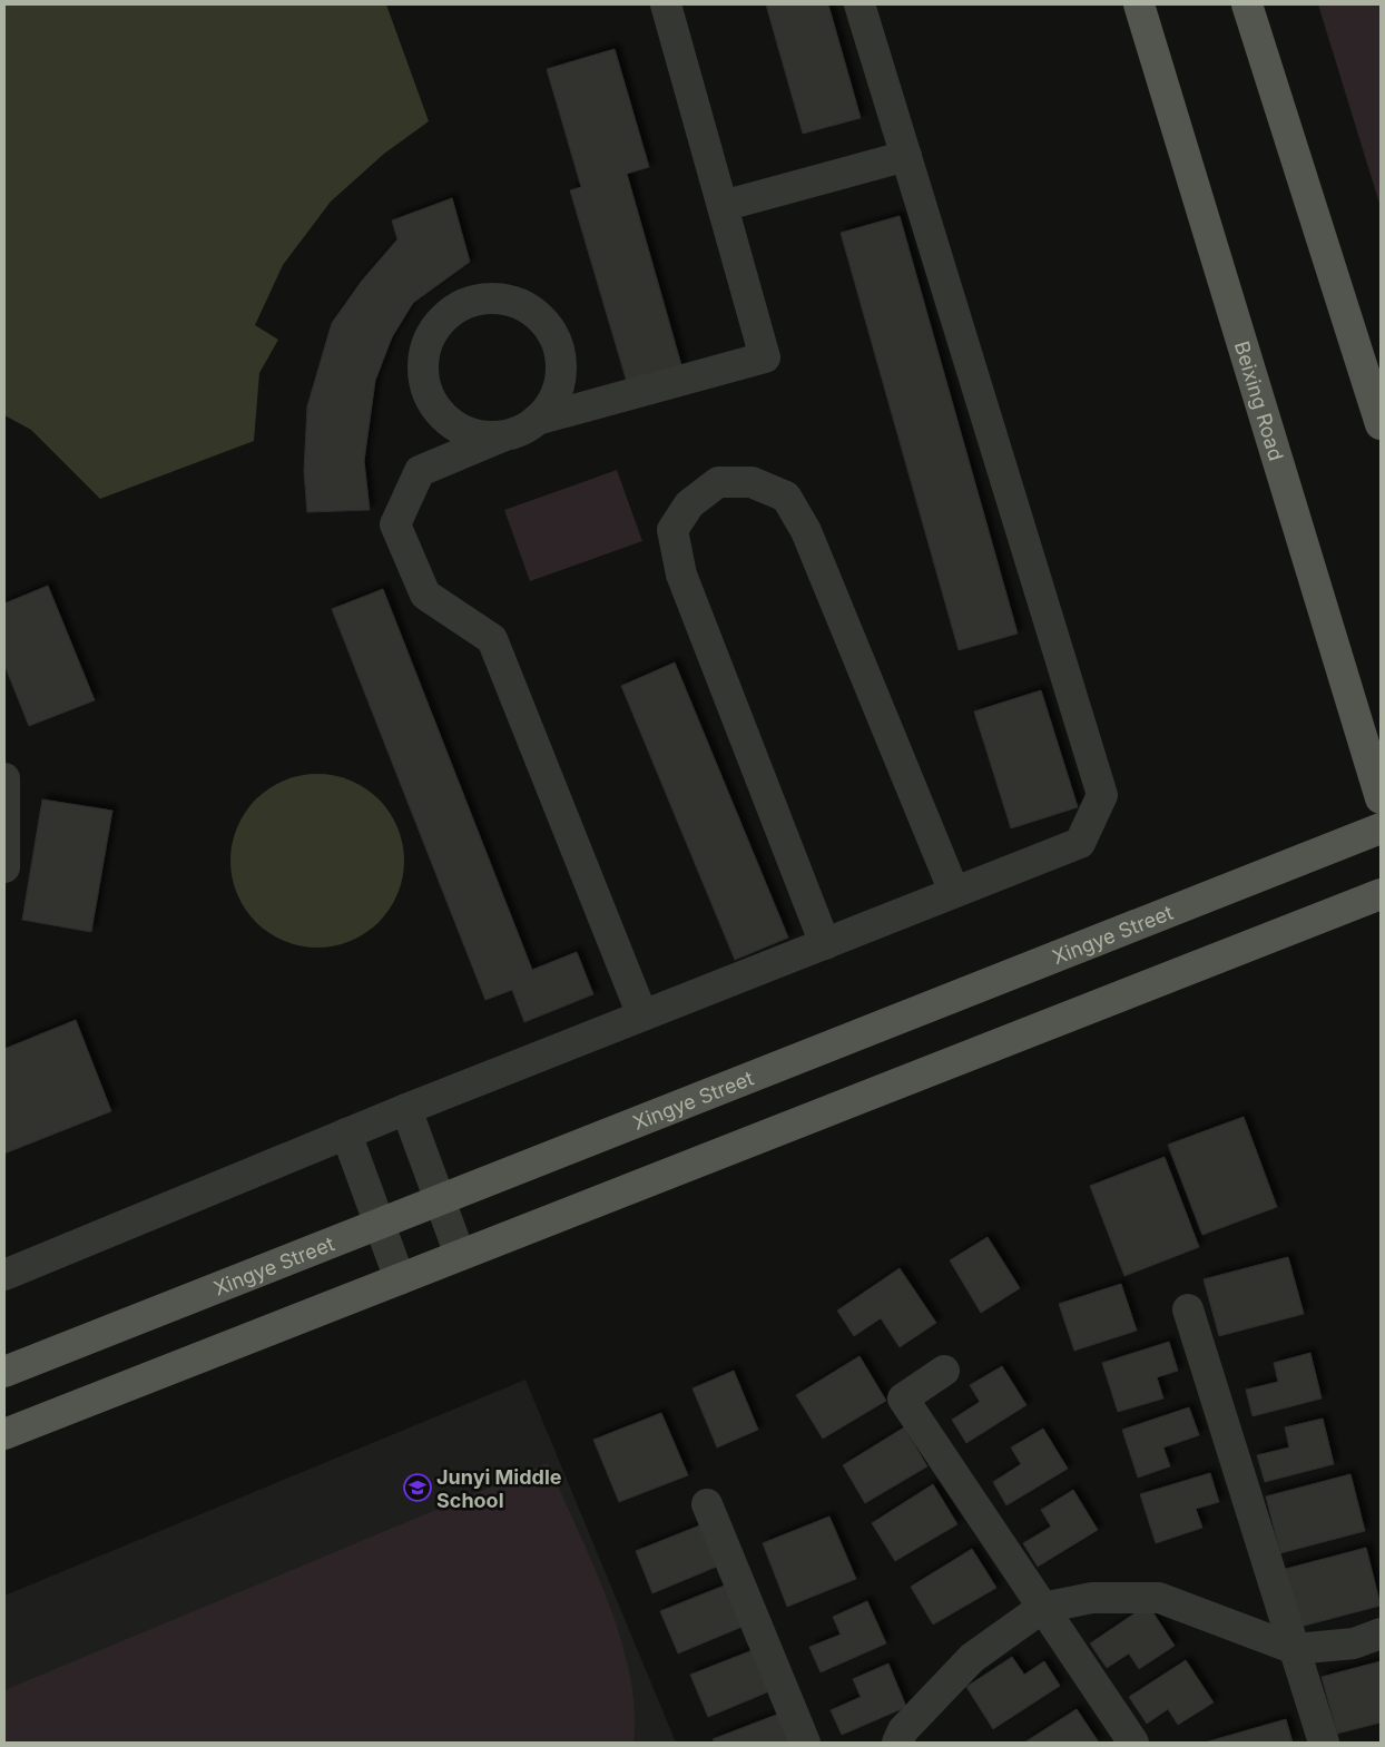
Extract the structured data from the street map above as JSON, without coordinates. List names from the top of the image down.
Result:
{
  "streets": {
    "main road": ["Beixing Road", "Xingye Street"]
  },
  "places": {
    "school or university": ["Junyi Middle School"]
  }
}
